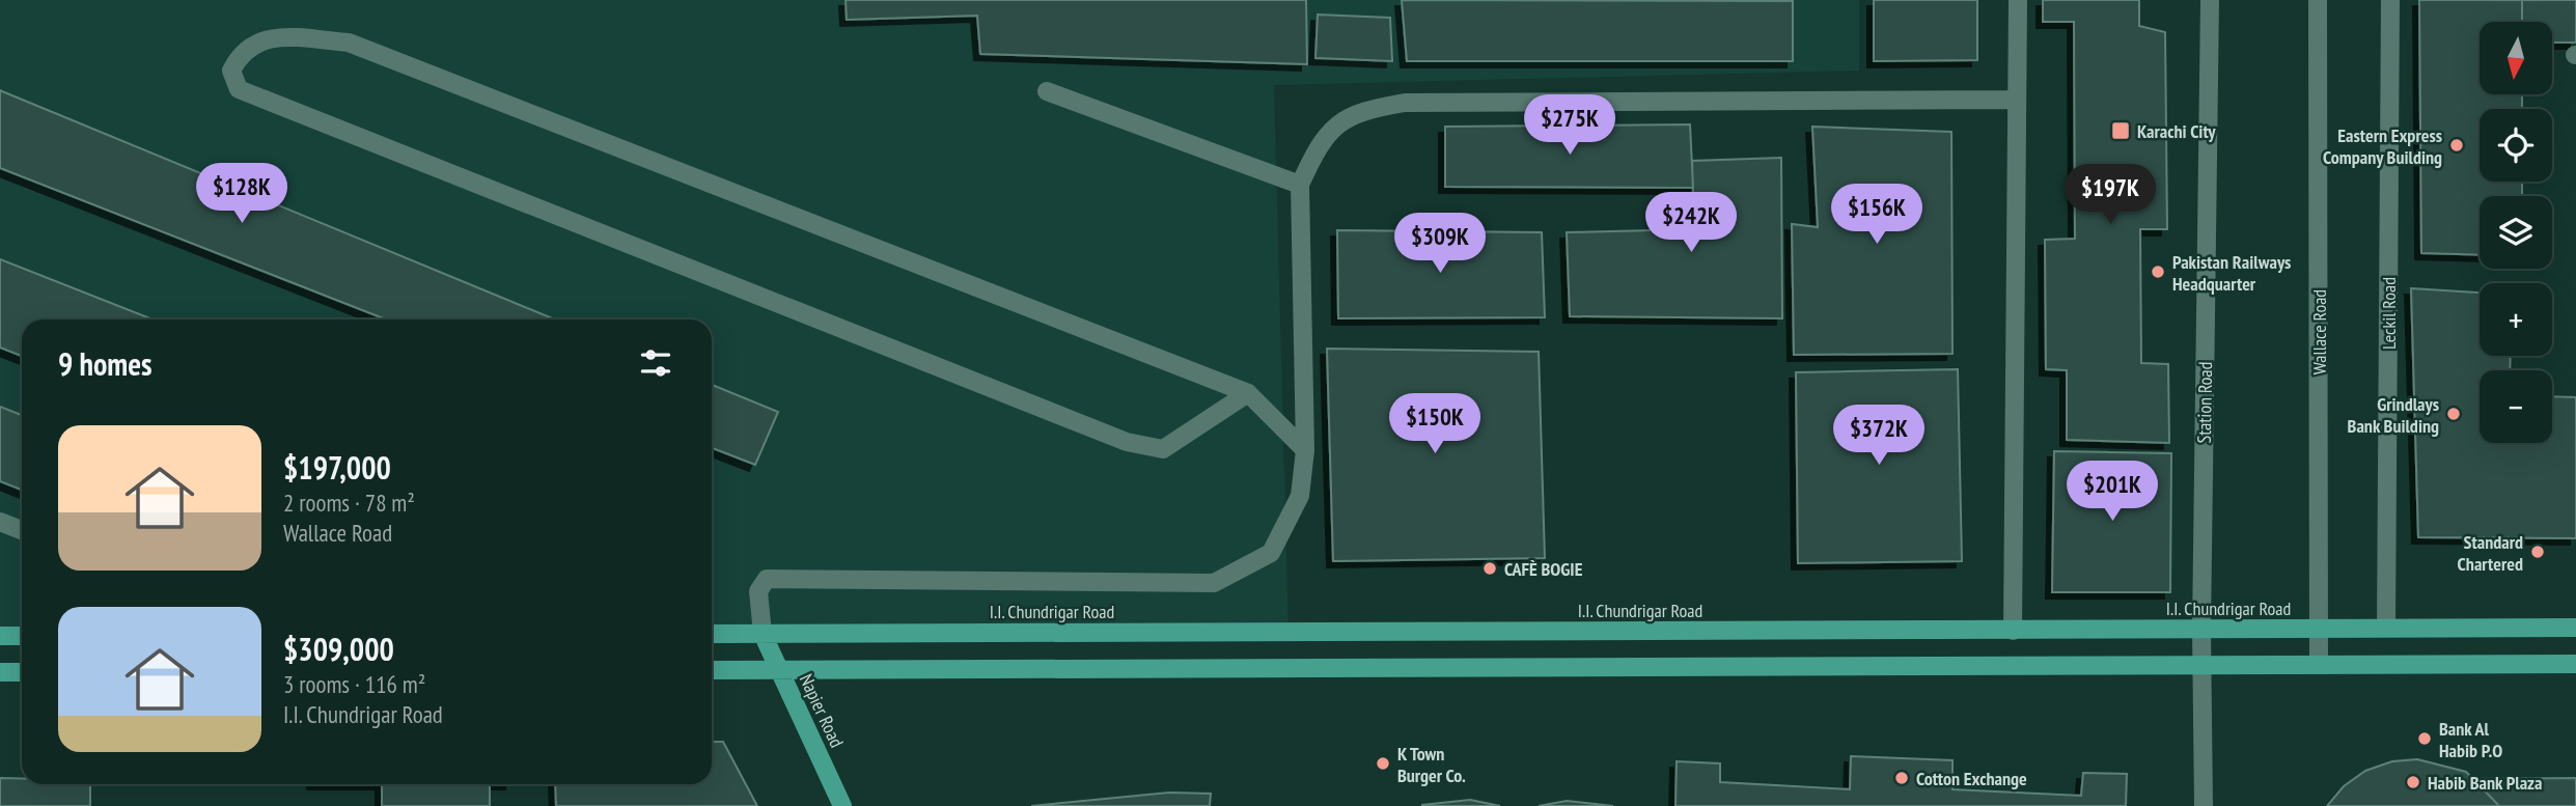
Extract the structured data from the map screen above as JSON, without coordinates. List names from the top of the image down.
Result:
{
  "streets": {
    "main road": ["I.I. Chundrigar Road", "Napier Road"],
    "street": ["Leckil Road", "Wallace Road", "Station Road"]
  },
  "crossings": [
    ["Leckil Road", "I.I. Chundrigar Road"],
    ["Wallace Road", "I.I. Chundrigar Road"],
    ["Station Road", "I.I. Chundrigar Road"],
    ["I.I. Chundrigar Road", "Napier Road"]
  ],
  "places": {
    "transit": ["Karachi City"],
    "other": [
      "Eastern Express Company Building",
      "Pakistan Railways Headquarter",
      "Grindlays Bank Building",
      "Standard Chartered",
      "CAFÈ BOGIE",
      "Bank Al Habib P.O",
      "K Town Burger Co.",
      "Cotton Exchange",
      "Habib Bank Plaza"
    ]
  },
  "north": "bottom",
  "page": {
    "map_buttons": ["+", "−"],
    "price": [
      "$275K",
      "$128K",
      "$197K",
      "$156K",
      "$242K",
      "$309K",
      "$150K",
      "$372K",
      "$201K"
    ],
    "heading": "9 homes",
    "list": [
      {
        "name": "$197,000",
        "note": "2 rooms · 78 m² · Wallace Road"
      },
      {
        "name": "$309,000",
        "note": "3 rooms · 116 m² · I.I. Chundrigar Road"
      }
    ]
  }
}
